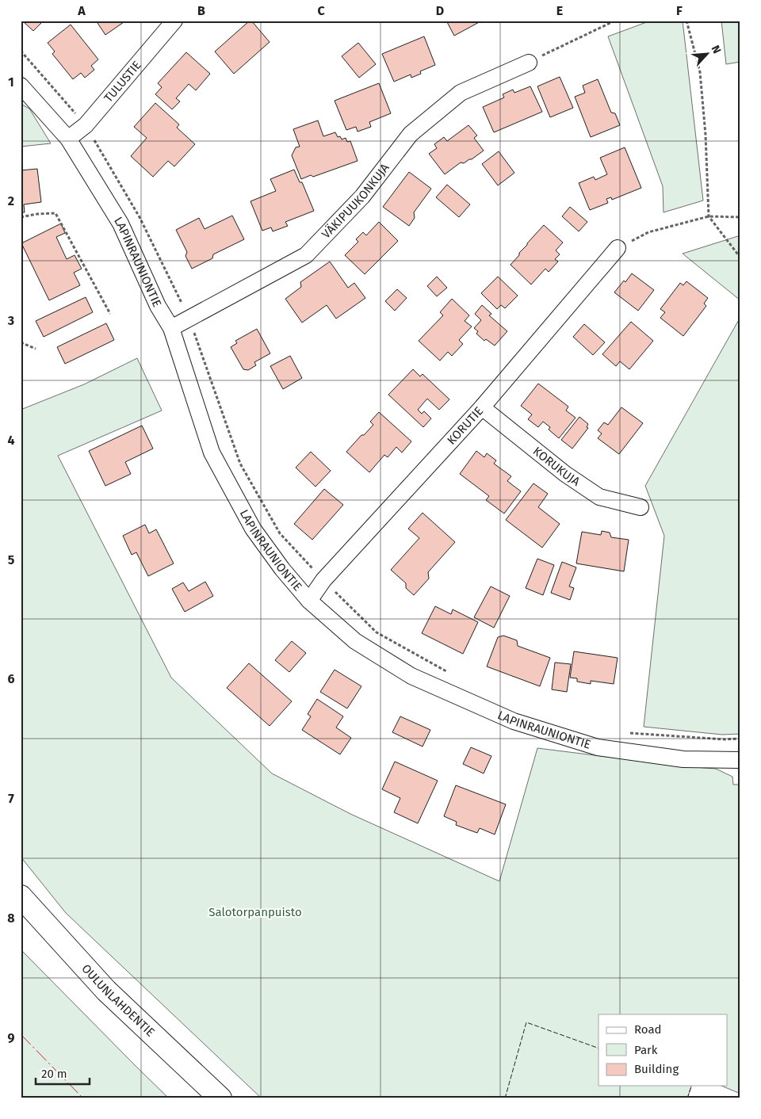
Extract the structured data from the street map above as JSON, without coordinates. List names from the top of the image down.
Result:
{
  "streets": {
    "main road": ["OULUNLAHDENTIE"],
    "street": [
      "TULUSTIE",
      "VÄKIPUUKONKUJA",
      "LAPINRAUNIONTIE",
      "KORUTIE",
      "KORUKUJA"
    ]
  },
  "crossings": [
    ["TULUSTIE", "LAPINRAUNIONTIE"],
    ["VÄKIPUUKONKUJA", "LAPINRAUNIONTIE"],
    ["LAPINRAUNIONTIE", "KORUTIE"],
    ["KORUTIE", "KORUKUJA"]
  ],
  "parks": ["Salotorpanpuisto"],
  "legend": ["Road", "Park", "Building"],
  "scale_bar": "20 m",
  "north": "top right",
  "grid": {
    "columns": [
      "A",
      "B",
      "C",
      "D",
      "E",
      "F"
    ],
    "rows": [
      "1",
      "2",
      "3",
      "4",
      "5",
      "6",
      "7",
      "8",
      "9"
    ]
  }
}
